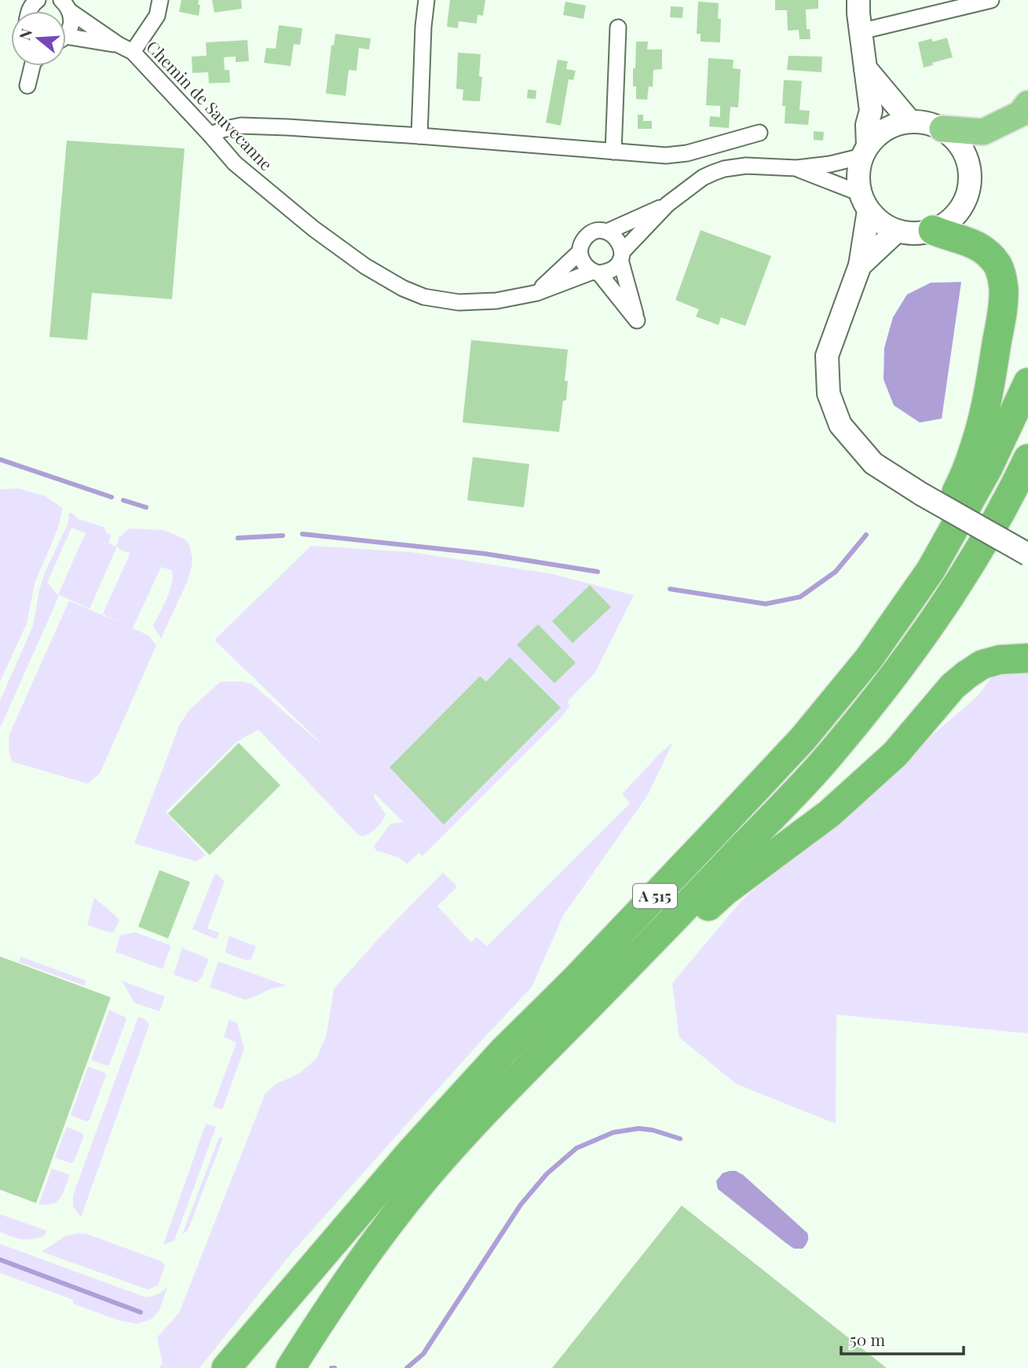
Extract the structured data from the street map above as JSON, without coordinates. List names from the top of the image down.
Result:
{
  "streets": {
    "highway": ["A 515"],
    "street": ["Chemin de Sauvecanne"]
  },
  "scale_bar": "50 m",
  "north": "left"
}
